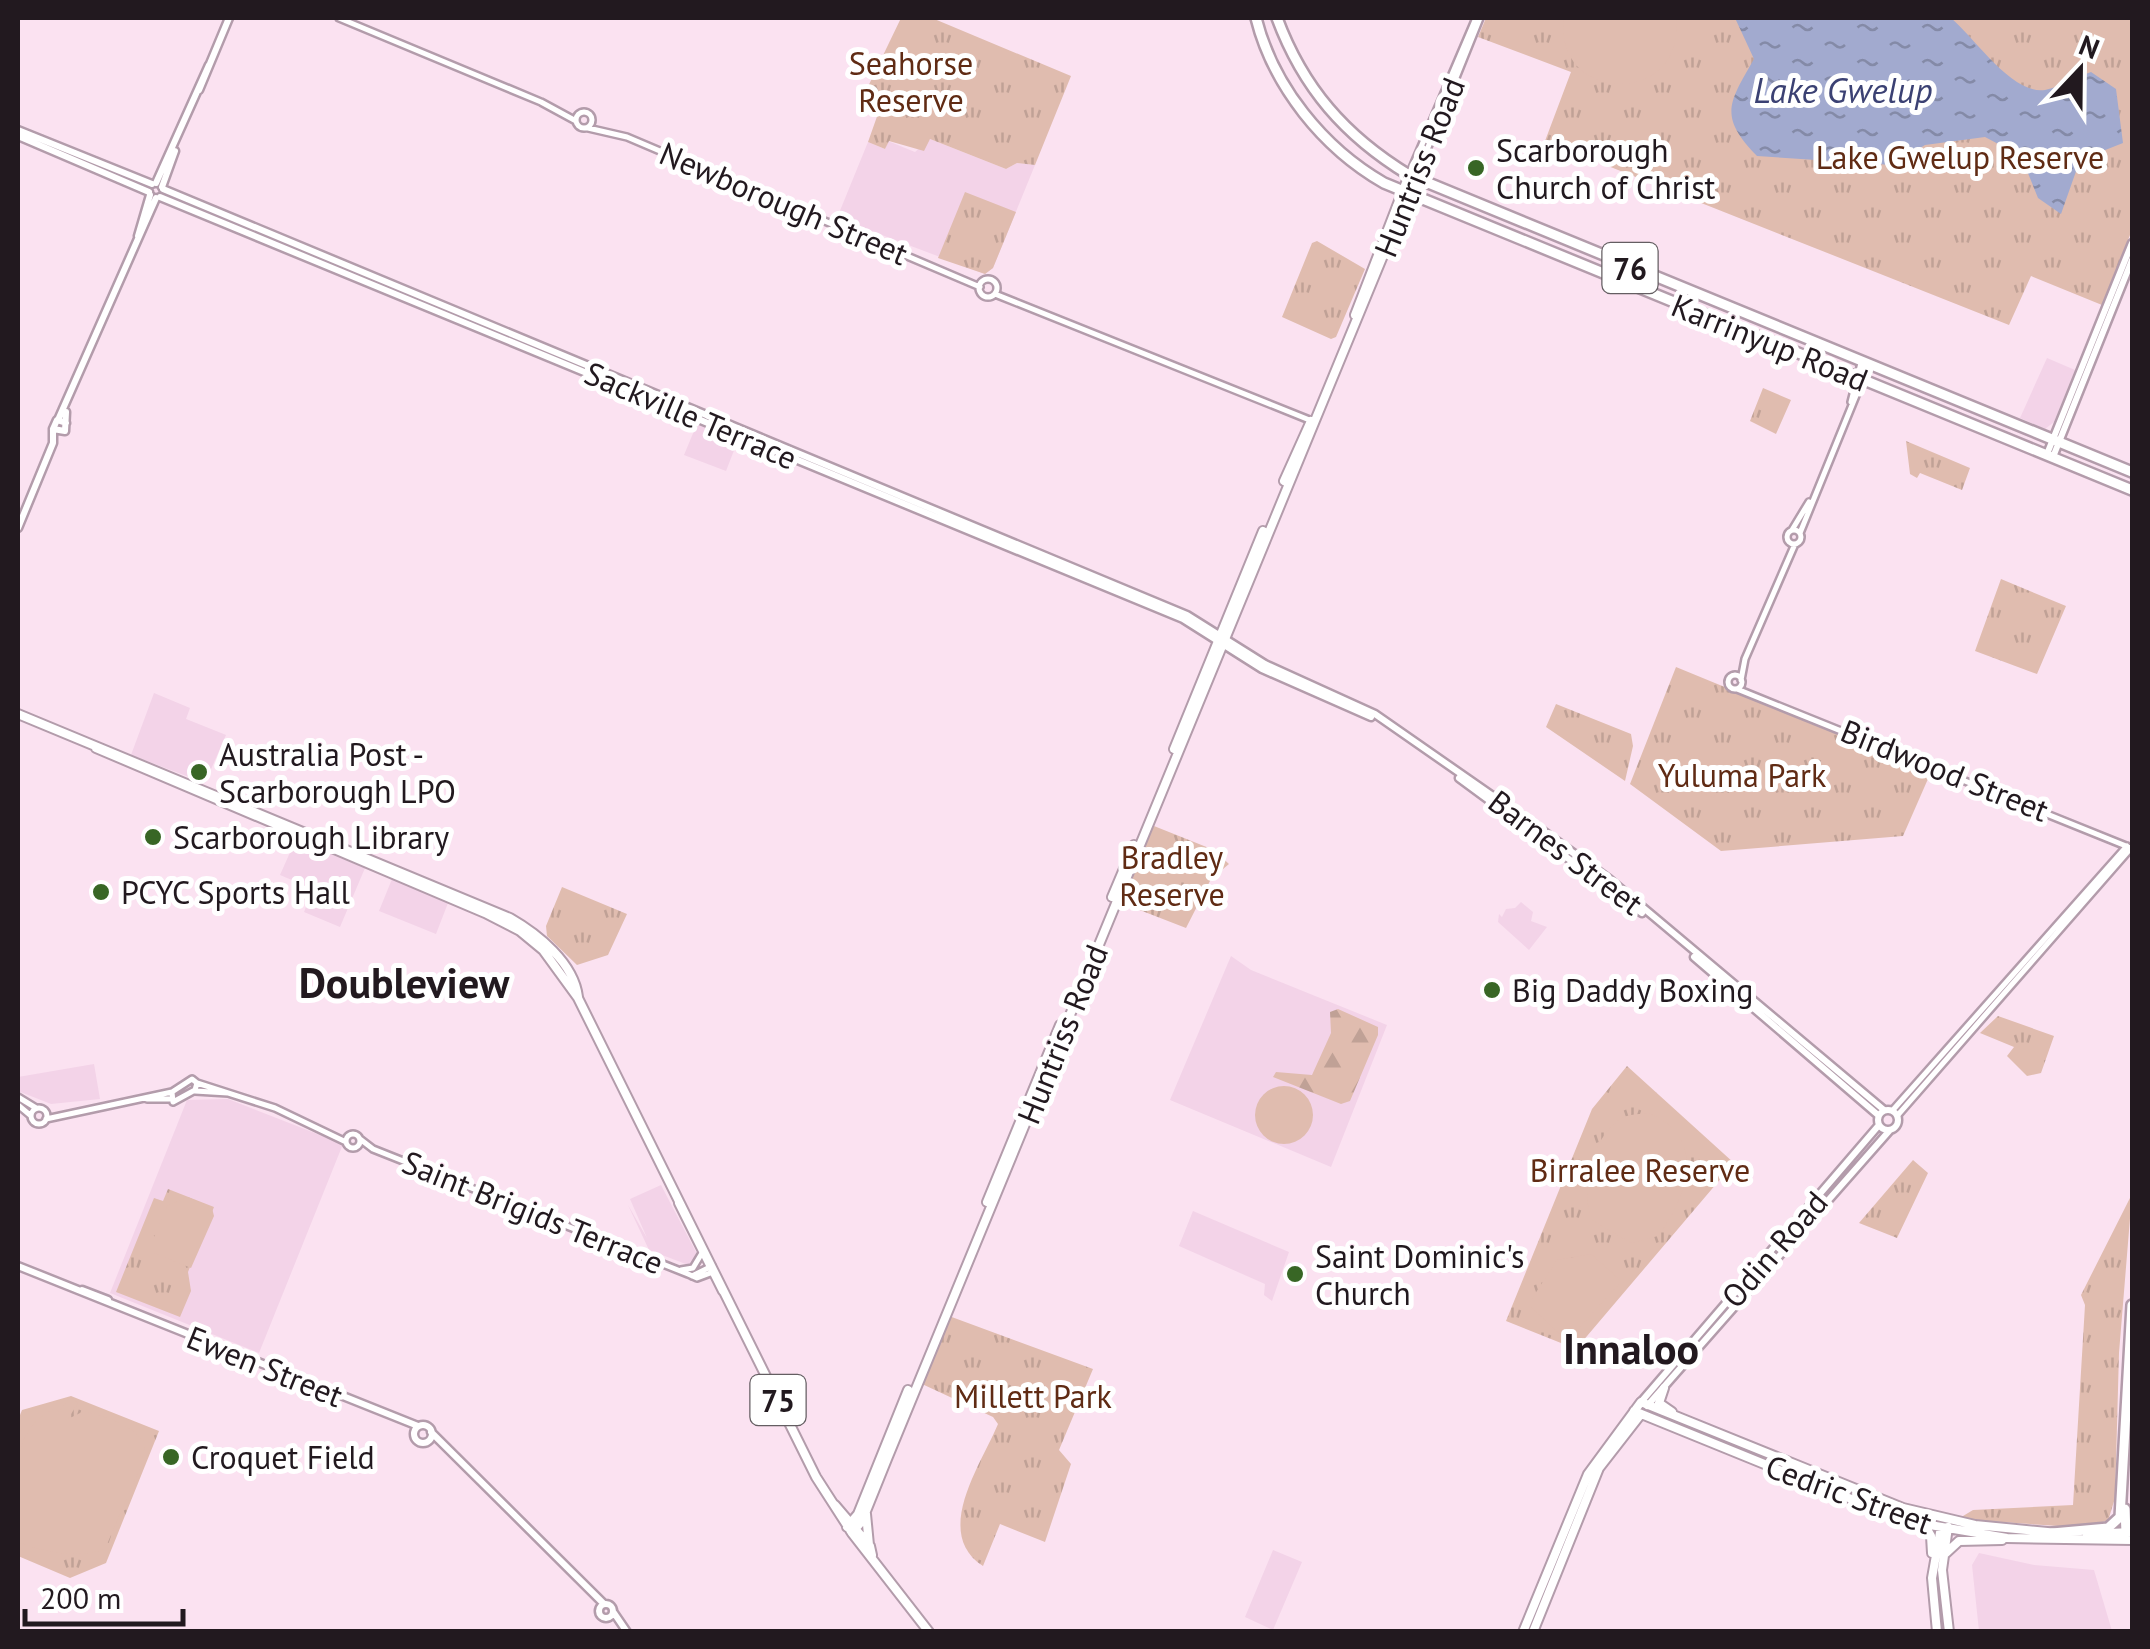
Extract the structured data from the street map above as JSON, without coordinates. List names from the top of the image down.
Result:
{
  "streets": {
    "highway": ["76", "Karrinyup Road"],
    "main road": [
      "Huntriss Road",
      "Sackville Terrace",
      "Barnes Street",
      "Odin Road",
      "Ewen Street",
      "75",
      "Cedric Street"
    ],
    "street": ["Newborough Street", "Birdwood Street", "Saint Brigids Terrace"]
  },
  "crossings": [
    ["Huntriss Road", "Newborough Street"],
    ["Huntriss Road", "Karrinyup Road"],
    ["Huntriss Road", "Sackville Terrace"],
    ["Huntriss Road", "Barnes Street"],
    ["Huntriss Road", "75"],
    ["Sackville Terrace", "Barnes Street"],
    ["Birdwood Street", "Odin Road"],
    ["Barnes Street", "Odin Road"],
    ["Saint Brigids Terrace", "75"],
    ["Odin Road", "Cedric Street"]
  ],
  "districts": ["Doubleview", "Innaloo"],
  "water": ["Lake Gwelup"],
  "parks": [
    "Seahorse Reserve",
    "Lake Gwelup Reserve",
    "Yuluma Park",
    "Bradley Reserve",
    "Birralee Reserve",
    "Millett Park"
  ],
  "places": [
    "Scarborough Church of Christ",
    "Australia Post - Scarborough LPO",
    "Scarborough Library",
    "PCYC Sports Hall",
    "Big Daddy Boxing",
    "Saint Dominic's Church",
    "Croquet Field"
  ],
  "scale_bar": "200 m",
  "north": "top"
}
